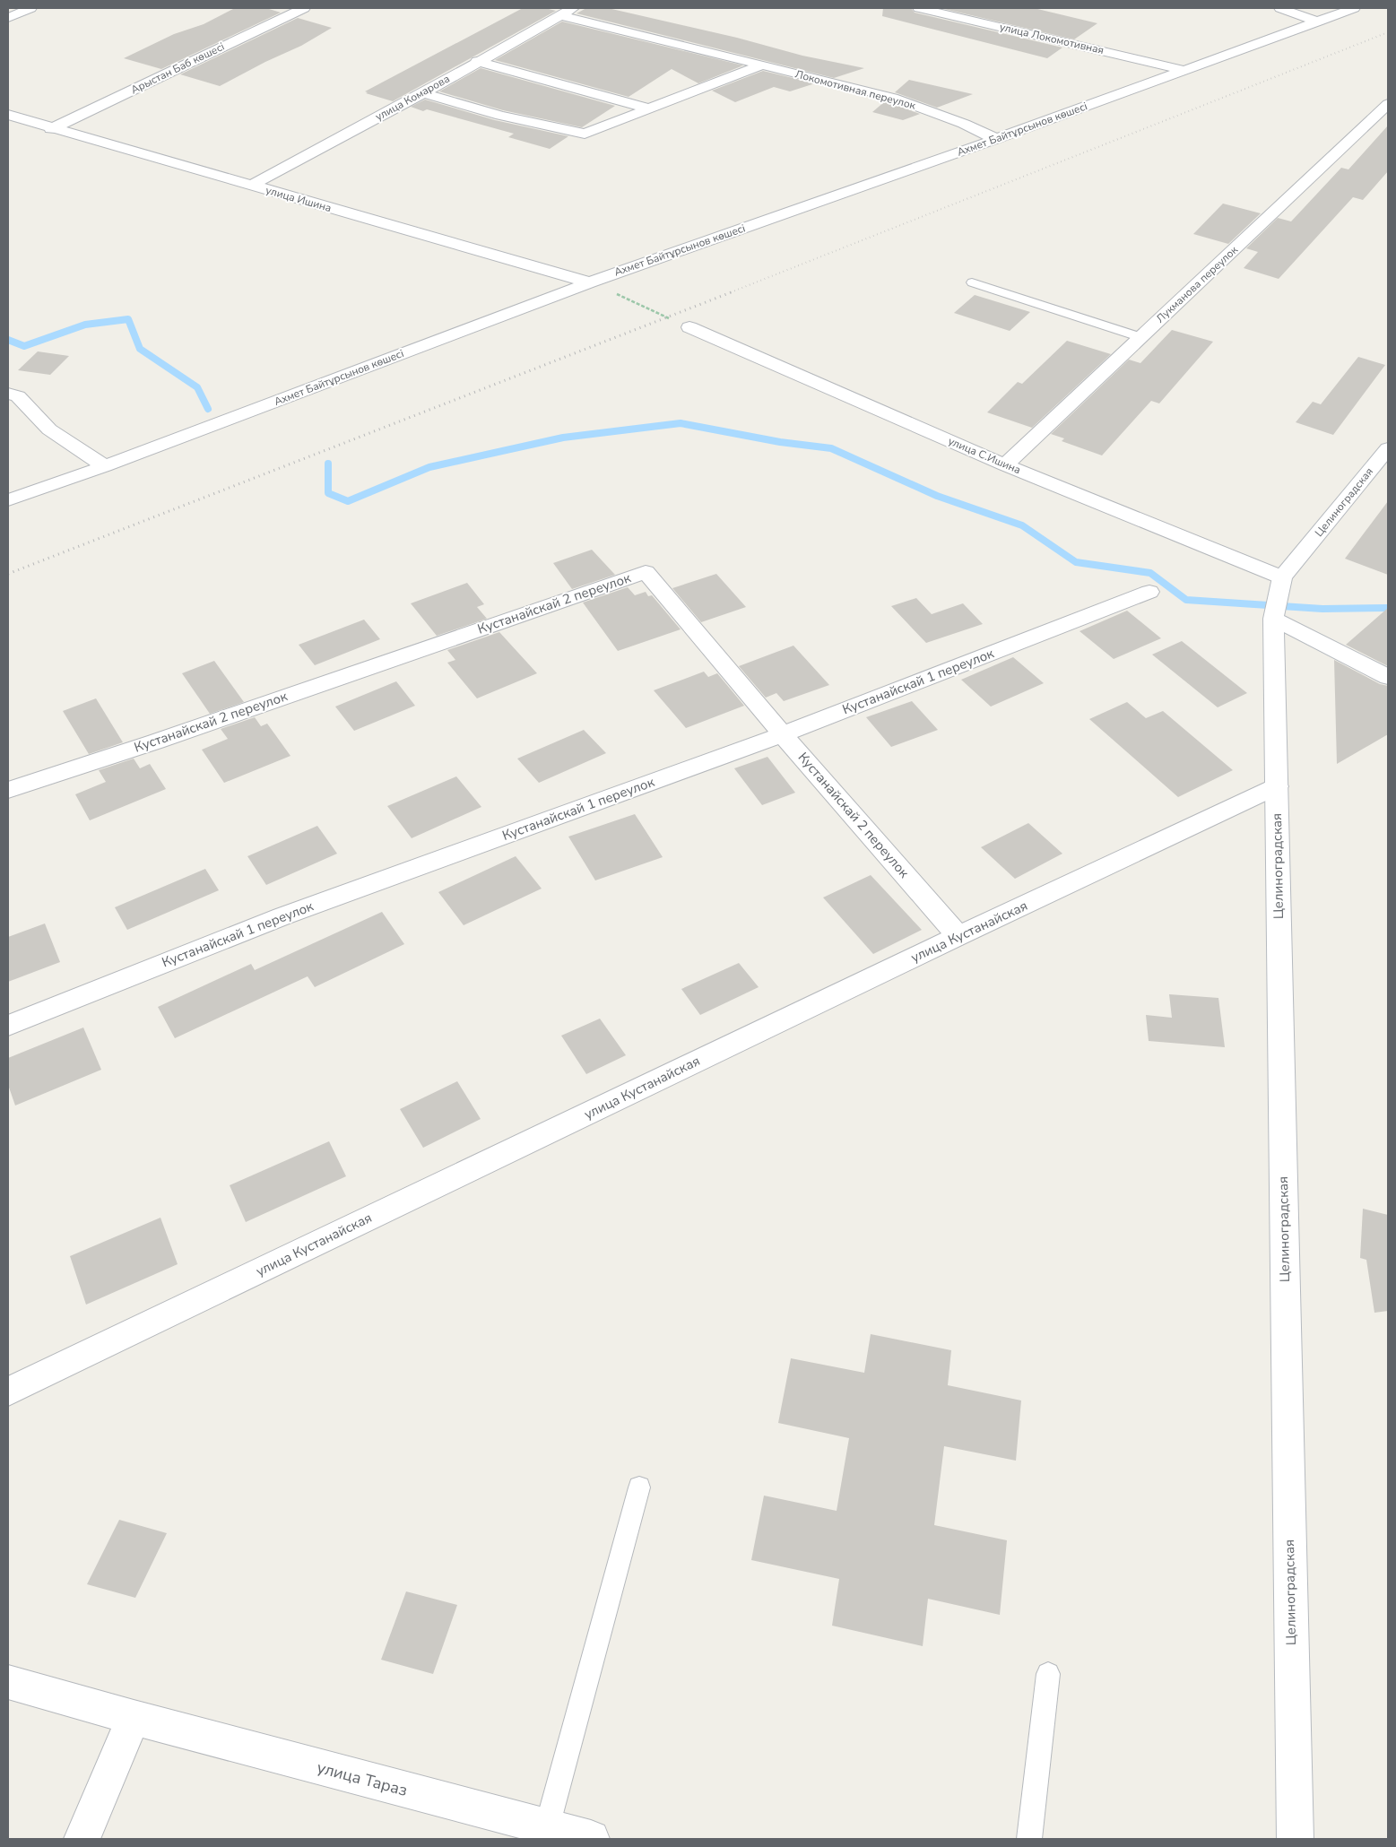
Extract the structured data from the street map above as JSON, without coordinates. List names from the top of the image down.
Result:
{
  "streets": {
    "street": [
      "улица Локомотивная",
      "Арыстан Баб көшесі",
      "Локомотивная переулок",
      "улица Комарова",
      "Ахмет Байтұрсынов көшесі",
      "улица Ишина",
      "Лукманова переулок",
      "улица С.Ишина",
      "Целиноградская",
      "Кустанайскай 2 переулок",
      "Кустанайскай 1 переулок",
      "улица Кустанайская",
      "улица Тараз"
    ]
  },
  "crossings": [
    ["улица Локомотивная", "Ахмет Байтұрсынов көшесі"],
    ["Арыстан Баб көшесі", "улица Ишина"],
    ["Локомотивная переулок", "улица Комарова"],
    ["Локомотивная переулок", "Ахмет Байтұрсынов көшесі"],
    ["улица Комарова", "улица Ишина"],
    ["Ахмет Байтұрсынов көшесі", "улица Ишина"],
    ["Лукманова переулок", "улица С.Ишина"],
    ["улица С.Ишина", "Целиноградская"],
    ["Целиноградская", "улица Кустанайская"],
    ["Кустанайскай 2 переулок", "Кустанайскай 1 переулок"],
    ["Кустанайскай 2 переулок", "улица Кустанайская"]
  ]
}
